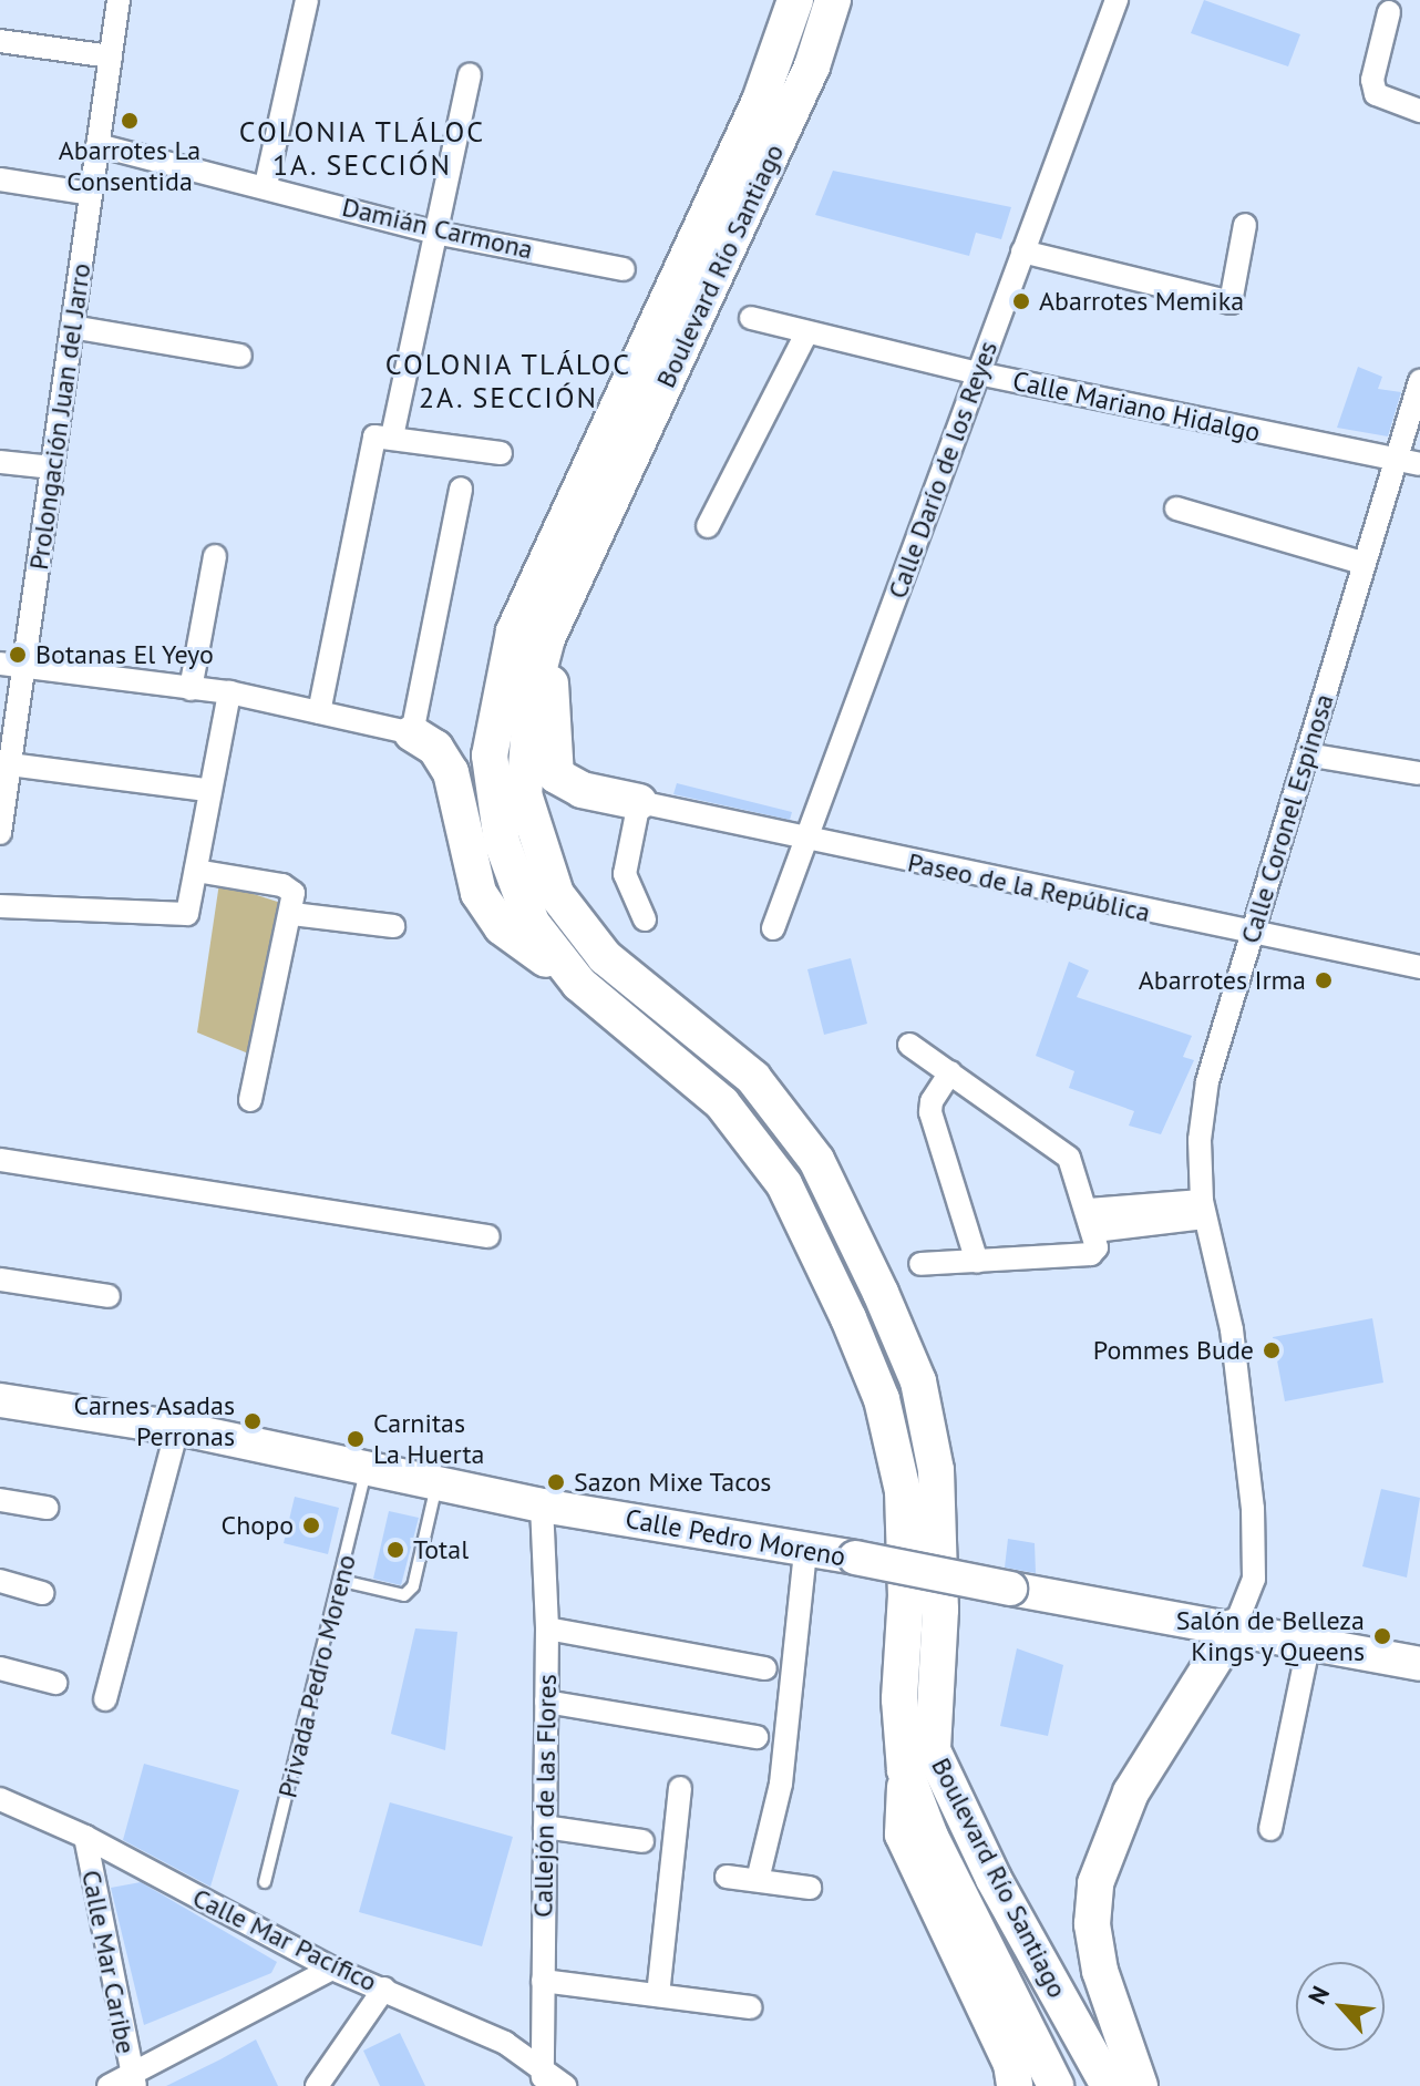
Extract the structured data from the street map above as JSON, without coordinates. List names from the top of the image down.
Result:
{
  "streets": {
    "main road": ["Boulevard Río Santiago"],
    "street": [
      "Damián Carmona",
      "Calle Mariano Hidalgo",
      "Prolongación Juan del Jarro",
      "Calle Darío de los Reyes",
      "Calle Coronel Espinosa",
      "Paseo de la República",
      "Calle Pedro Moreno",
      "Callejón de las Flores",
      "Calle Mar Pacífico",
      "Calle Mar Caribe"
    ],
    "lane": ["Privada Pedro Moreno"]
  },
  "crossings": [
    ["Damián Carmona", "Prolongación Juan del Jarro"],
    ["Calle Mariano Hidalgo", "Calle Darío de los Reyes"],
    ["Calle Mariano Hidalgo", "Calle Coronel Espinosa"],
    ["Calle Darío de los Reyes", "Paseo de la República"],
    ["Calle Coronel Espinosa", "Paseo de la República"],
    ["Calle Coronel Espinosa", "Calle Pedro Moreno"],
    ["Calle Pedro Moreno", "Privada Pedro Moreno"],
    ["Calle Pedro Moreno", "Callejón de las Flores"],
    ["Callejón de las Flores", "Calle Mar Pacífico"],
    ["Calle Mar Pacífico", "Calle Mar Caribe"]
  ],
  "districts": ["COLONIA TLÁLOC 1A. SECCIÓN", "COLONIA TLÁLOC 2A. SECCIÓN"],
  "places": [
    "Abarrotes La Consentida",
    "Abarrotes Memika",
    "Botanas El Yeyo",
    "Abarrotes Irma",
    "Pommes Bude",
    "Carnes Asadas Perronas",
    "Carnitas La Huerta",
    "Sazon Mixe Tacos",
    "Chopo",
    "Total",
    "Salón de Belleza Kings y Queens"
  ],
  "north": "top left"
}
